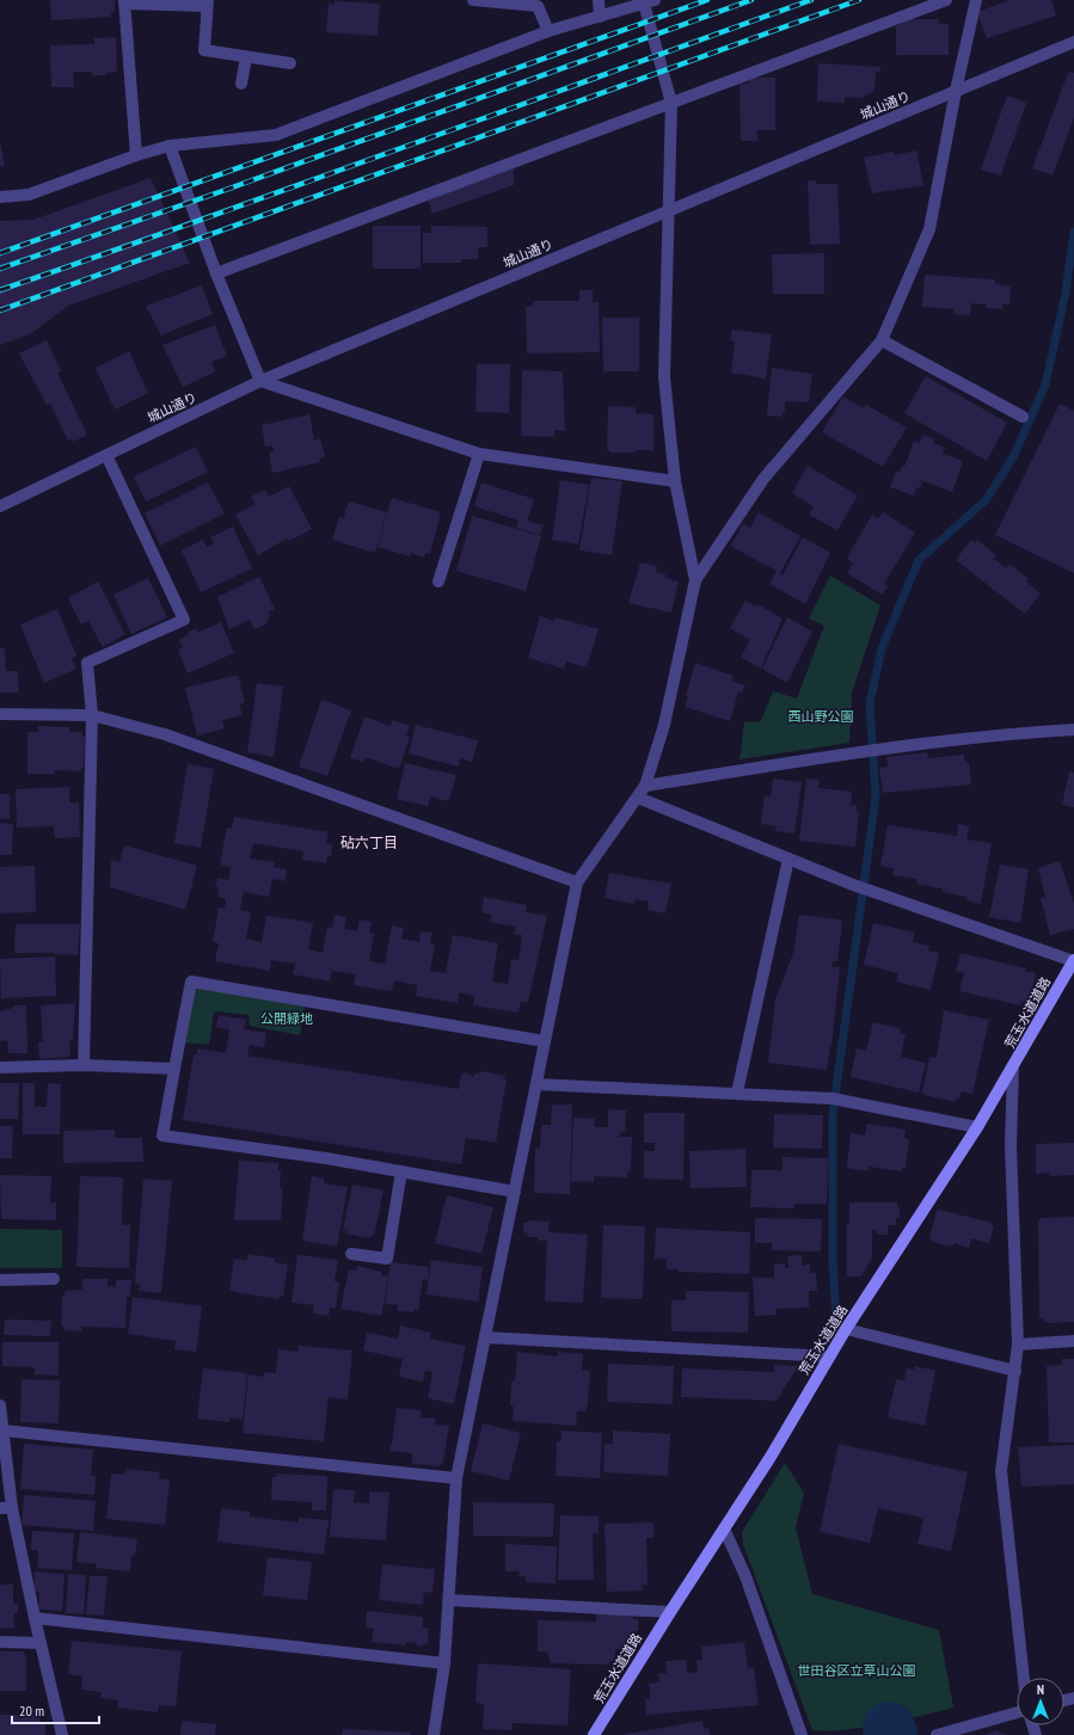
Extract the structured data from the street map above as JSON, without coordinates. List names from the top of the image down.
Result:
{
  "streets": {
    "main road": ["荒玉水道道路"],
    "street": ["城山通り"]
  },
  "districts": ["砧六丁目"],
  "parks": ["西山野公園", "公開緑地", "世田谷区立草山公園"],
  "scale_bar": "20 m",
  "north": "top"
}
